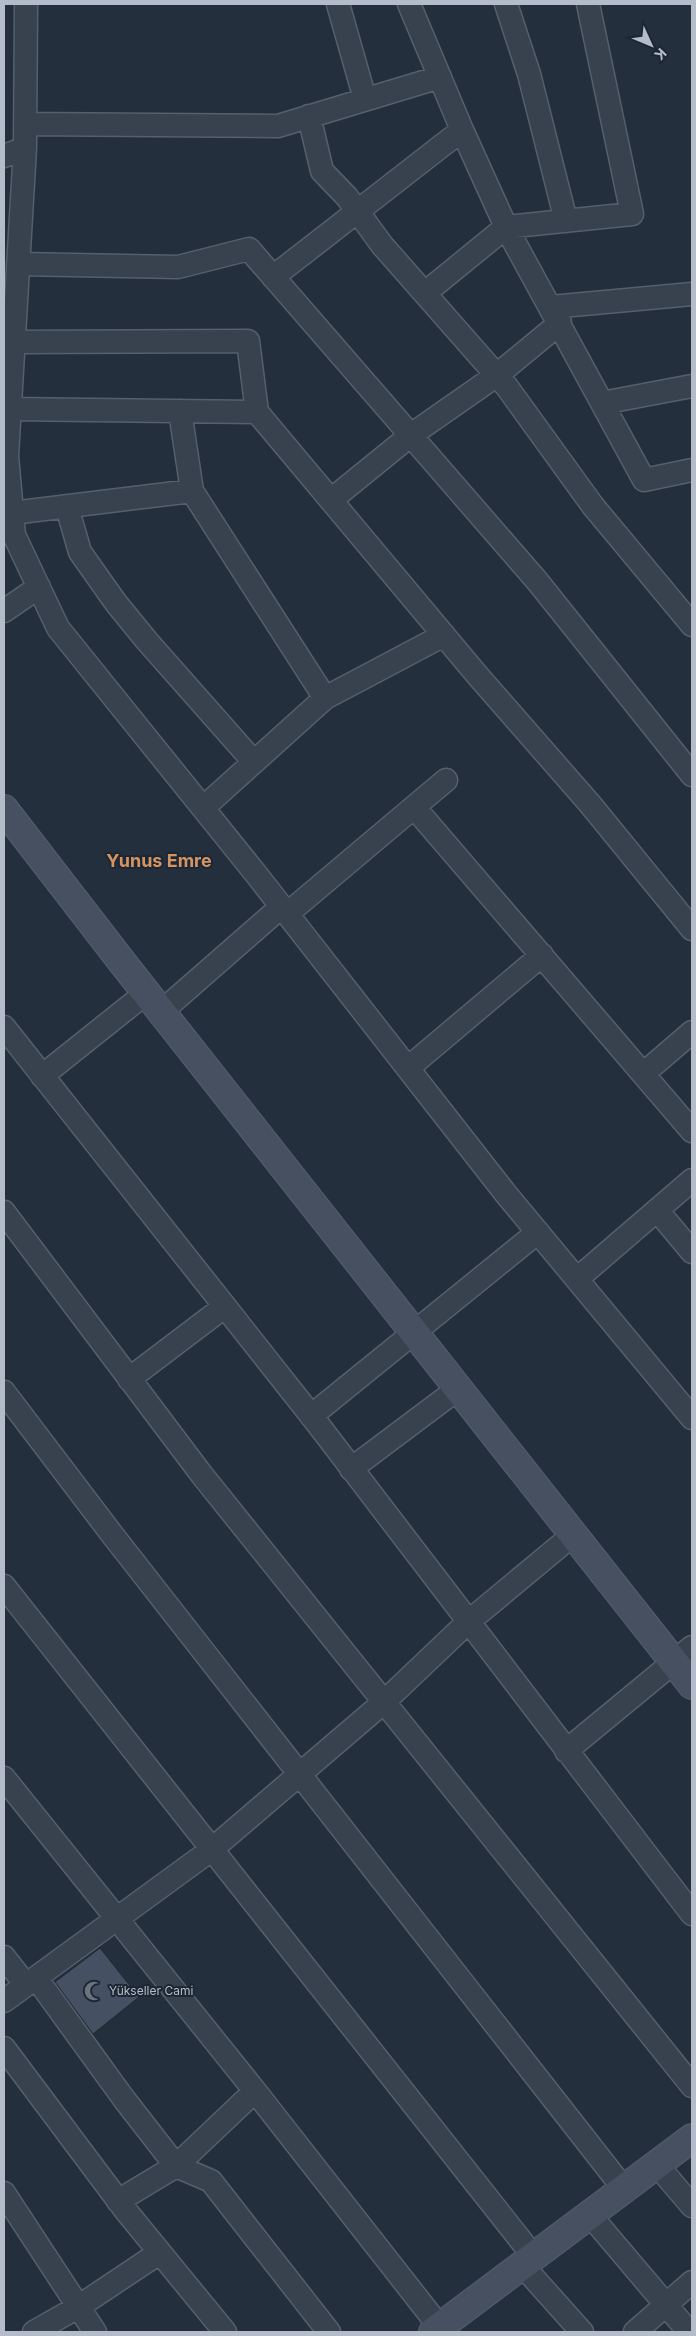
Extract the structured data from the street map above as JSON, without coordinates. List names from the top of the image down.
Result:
{
  "districts": ["Yunus Emre"],
  "places": {
    "mosque": ["Yükseller Cami"]
  },
  "north": "bottom right"
}
